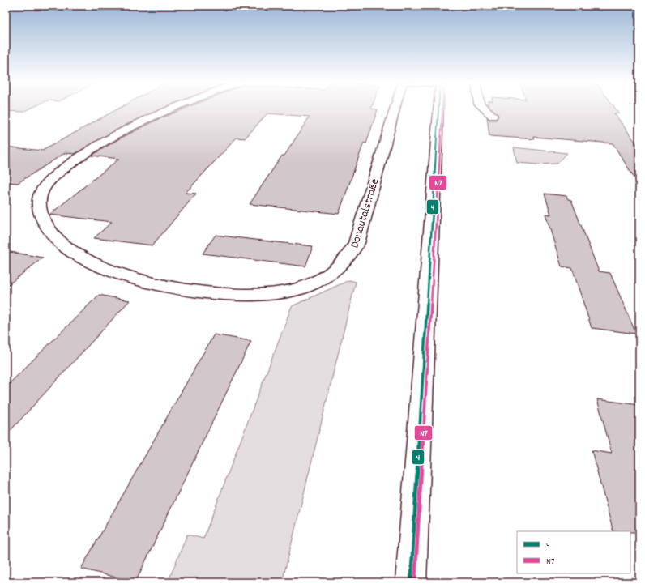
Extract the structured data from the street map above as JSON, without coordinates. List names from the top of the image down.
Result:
{
  "streets": {
    "street": ["Donautalstraße"]
  },
  "lines": ["transit line 4", "transit line N7"],
  "legend": ["4", "N7"]
}
